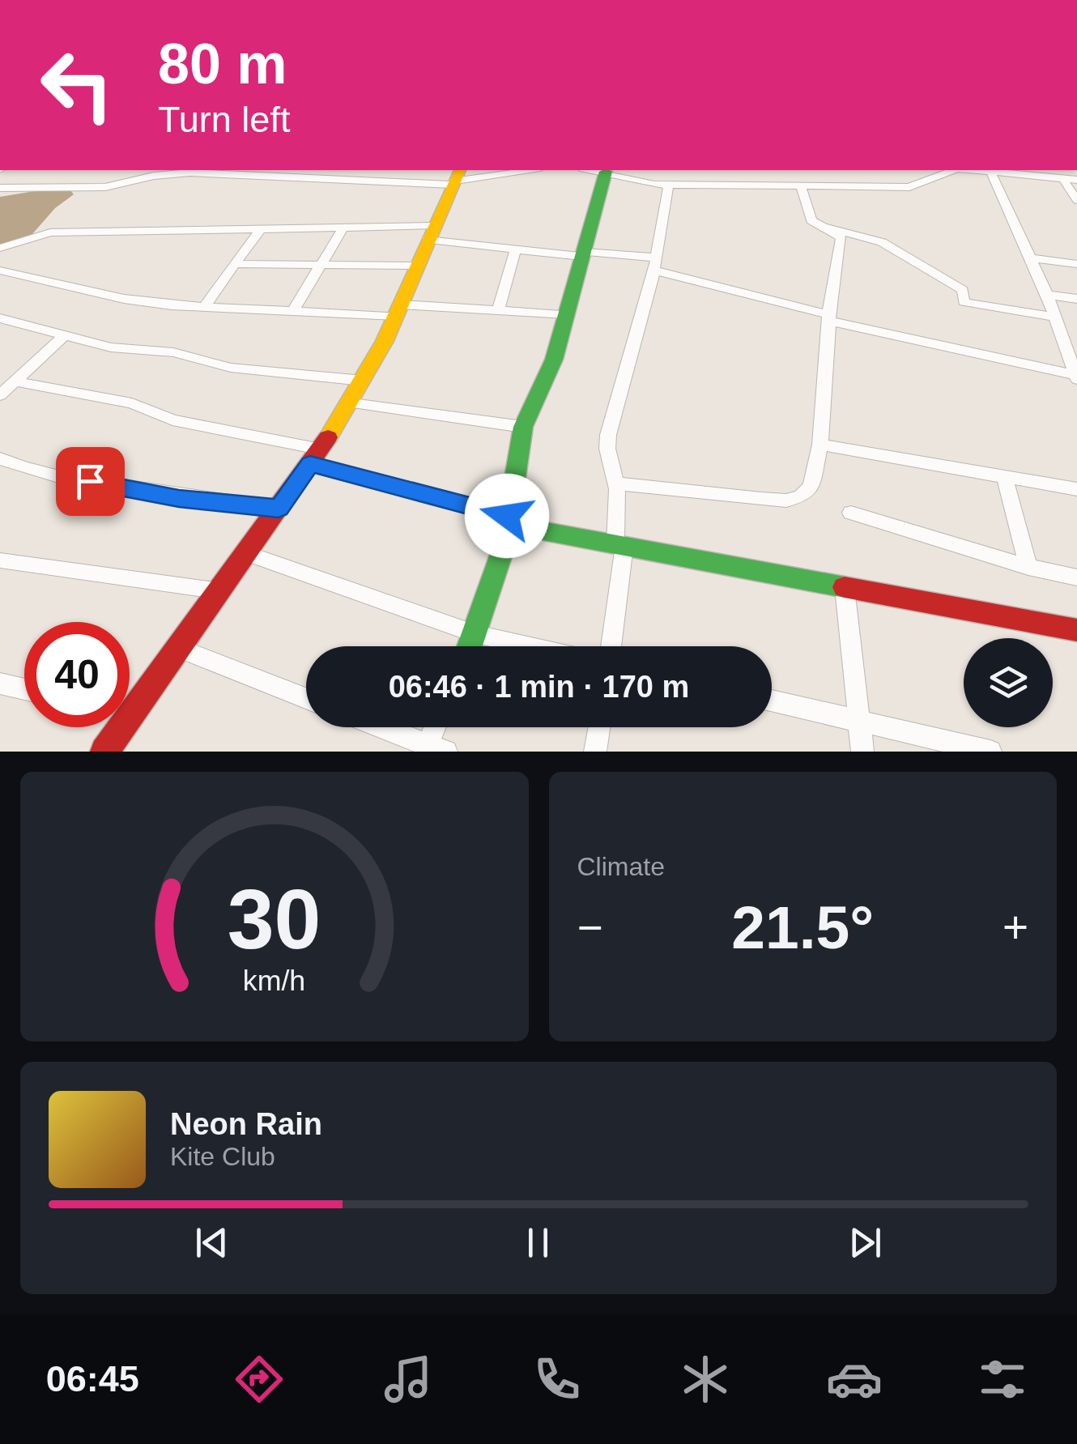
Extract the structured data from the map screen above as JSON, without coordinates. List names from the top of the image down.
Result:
{
  "page": {
    "turn": ["80 m", "Turn left"],
    "limit": "40",
    "trip": "06:46 · 1 min · 170 m",
    "tile": "Climate",
    "heat": ["−", "21.5°", "+"],
    "song": ["Neon Rain", "Kite Club"],
    "tabs": "06:45",
    "gauge": ["30", "km/h"]
  }
}
